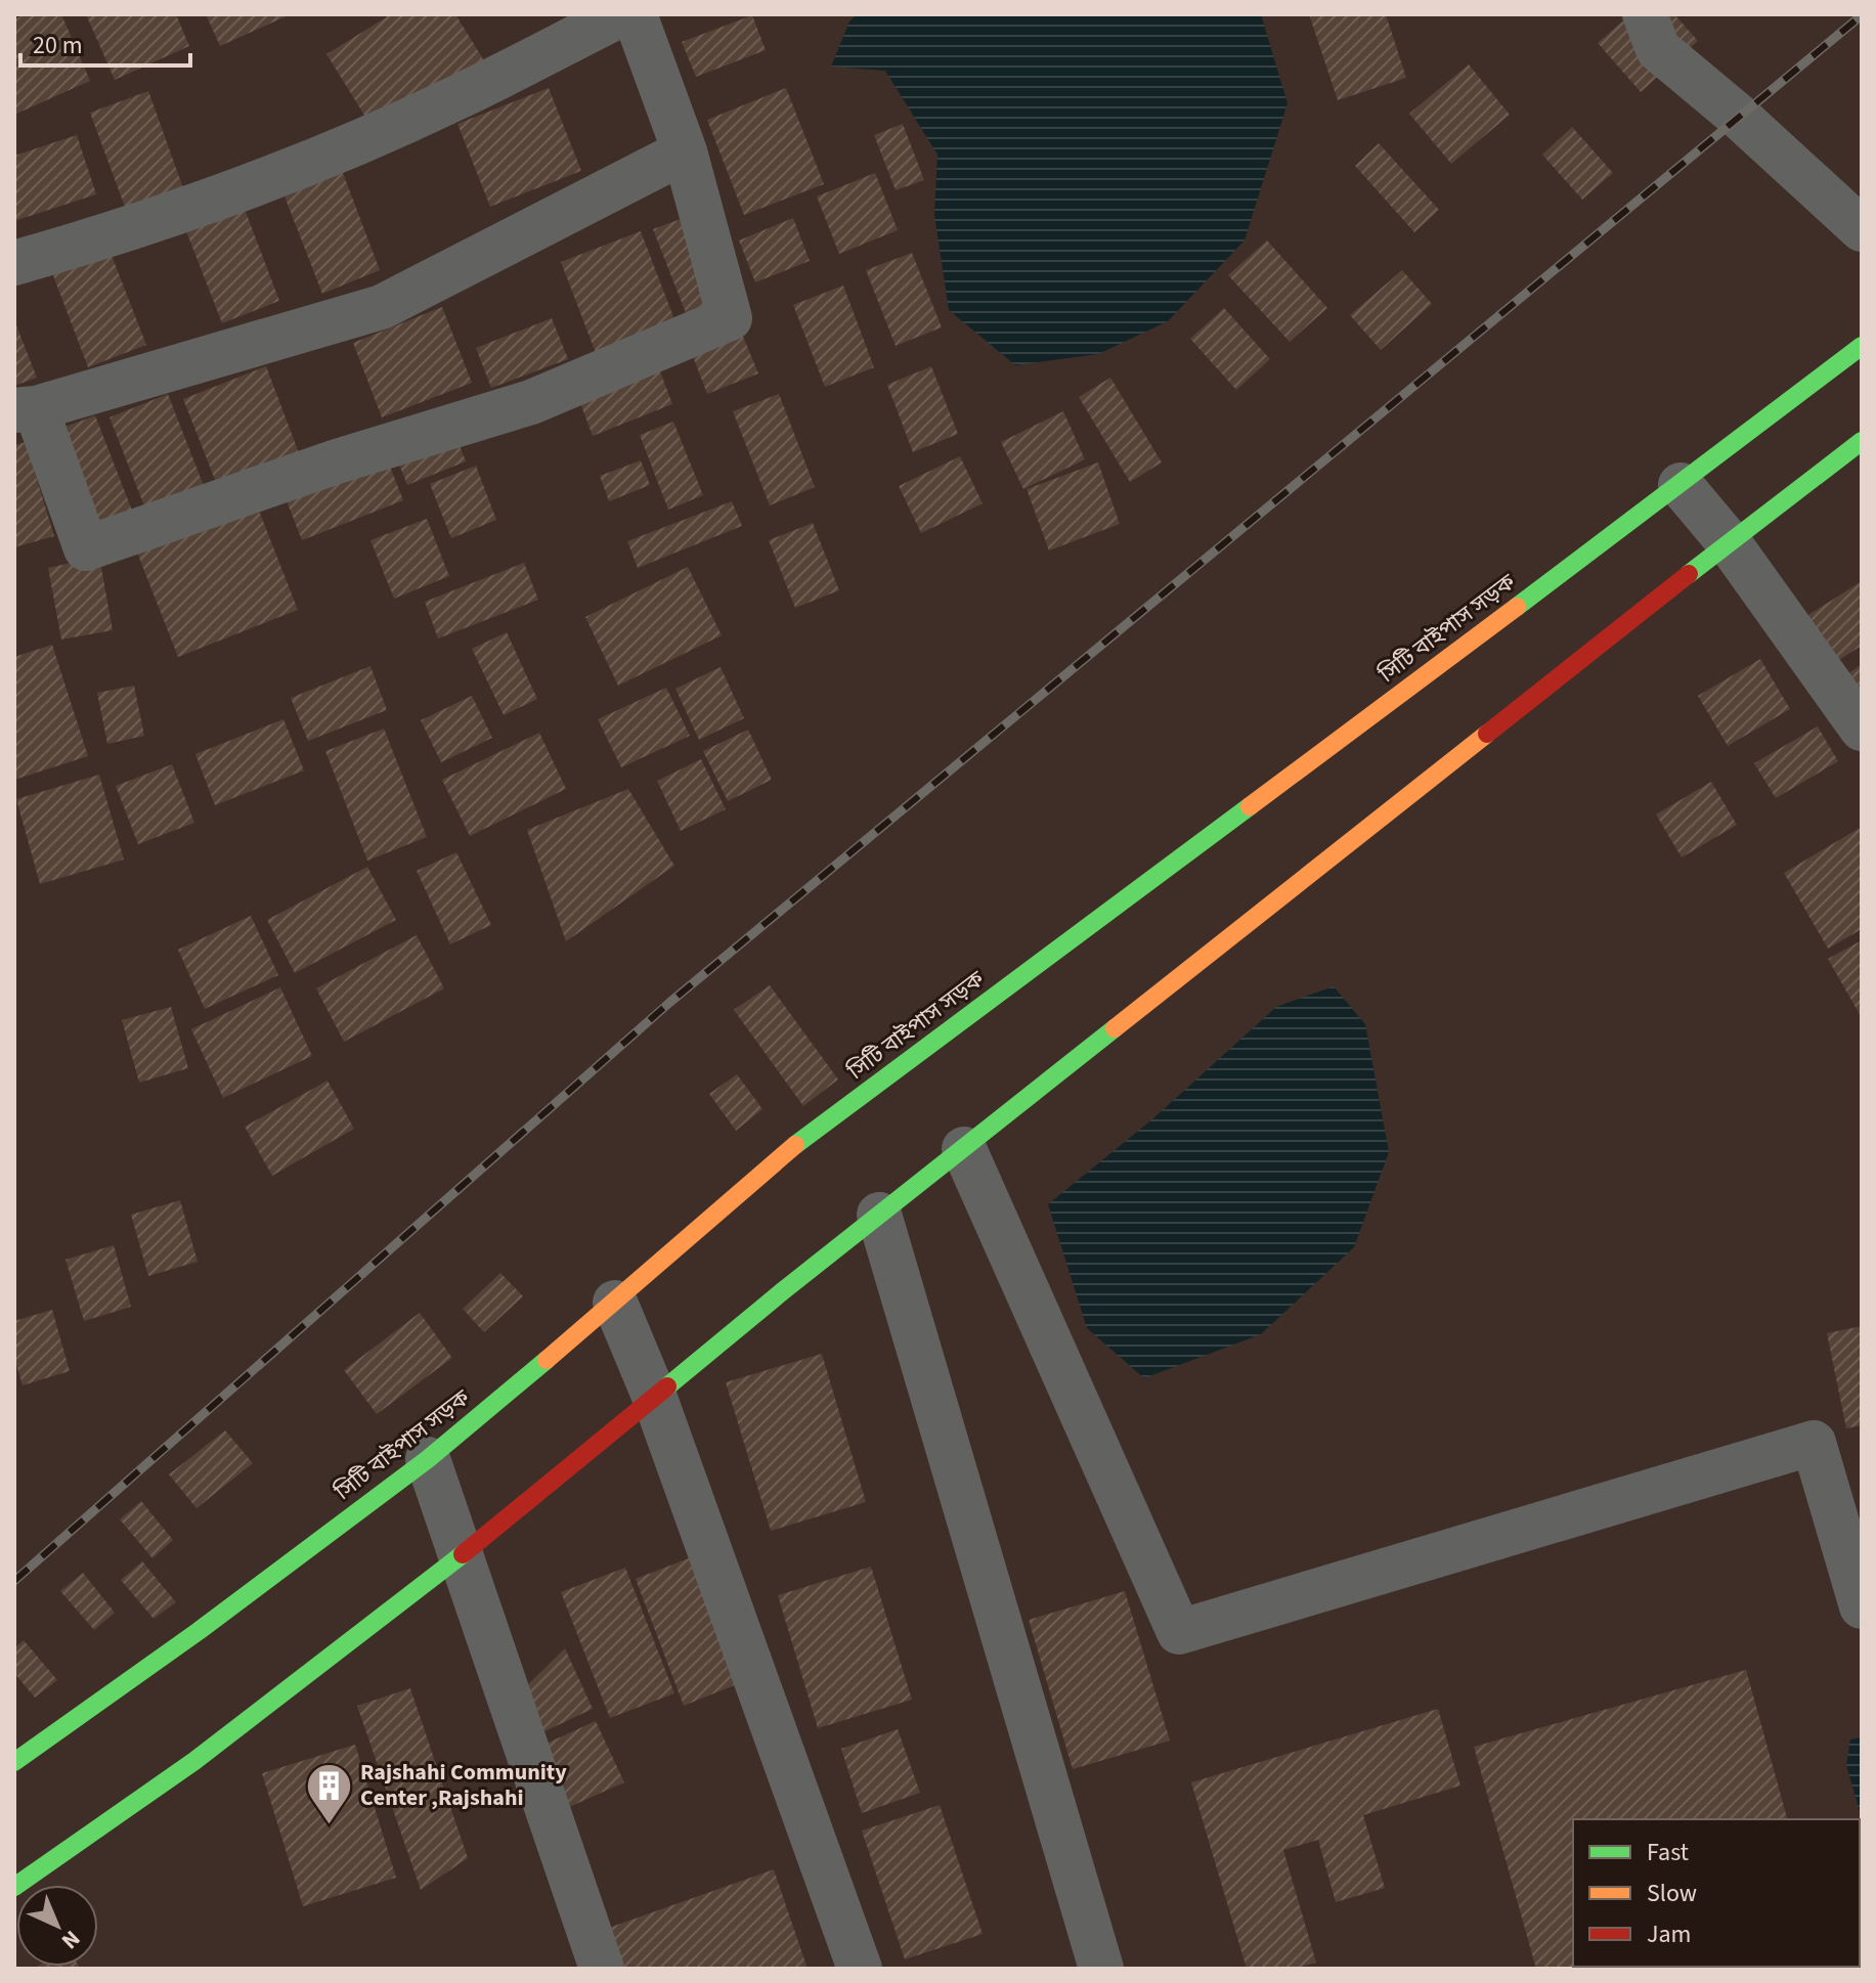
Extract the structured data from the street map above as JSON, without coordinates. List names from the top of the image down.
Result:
{
  "streets": {
    "main road": ["সিটি বাইপাস সড়ক"]
  },
  "places": {
    "building": ["Rajshahi Community Center ,Rajshahi"]
  },
  "legend": ["Fast", "Slow", "Jam"],
  "scale_bar": "20 m",
  "north": "bottom right"
}
